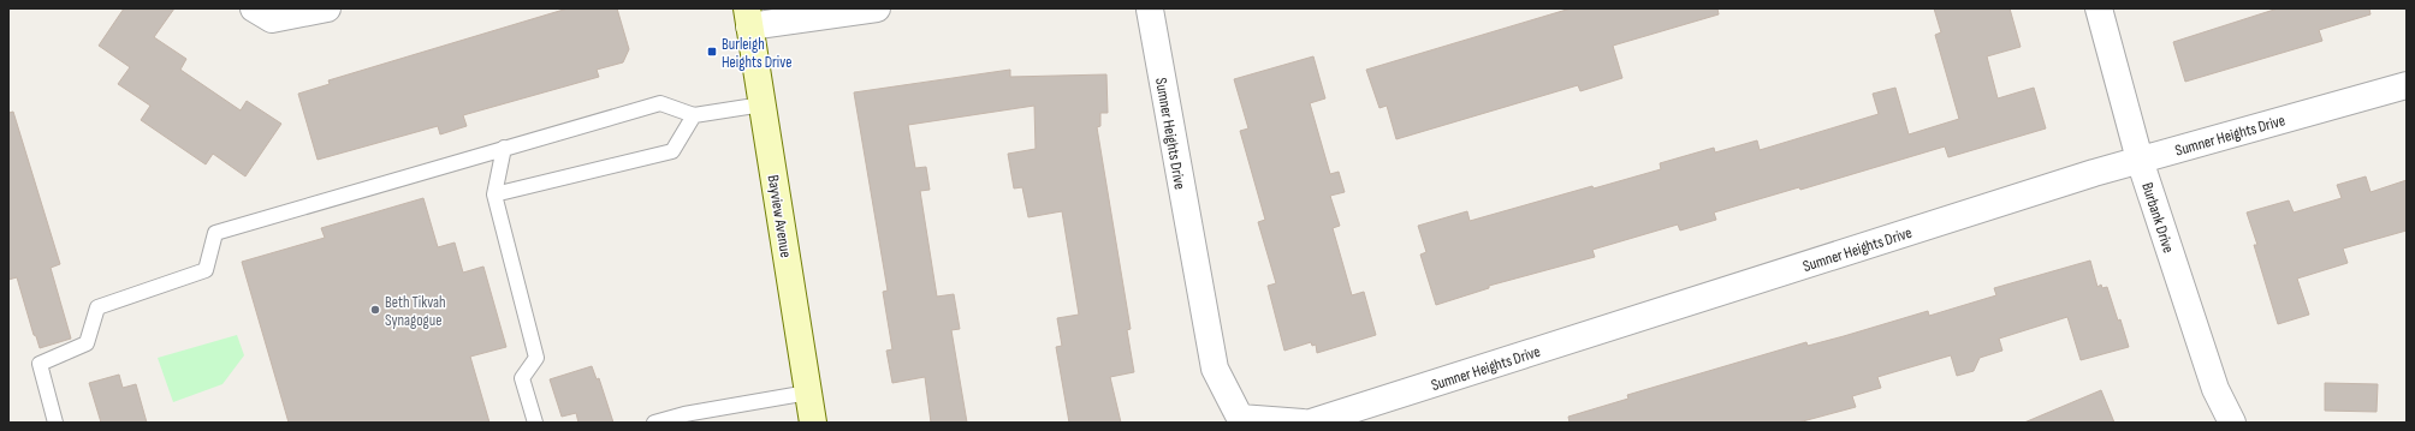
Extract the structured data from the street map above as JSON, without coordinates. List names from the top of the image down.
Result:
{
  "streets": {
    "main road": ["Bayview Avenue"],
    "street": ["Sumner Heights Drive", "Burbank Drive"]
  },
  "crossings": [
    ["Sumner Heights Drive", "Burbank Drive"]
  ],
  "places": {
    "transit": ["Burleigh Heights Drive"],
    "other": ["Beth Tikvah Synagogue"]
  }
}
